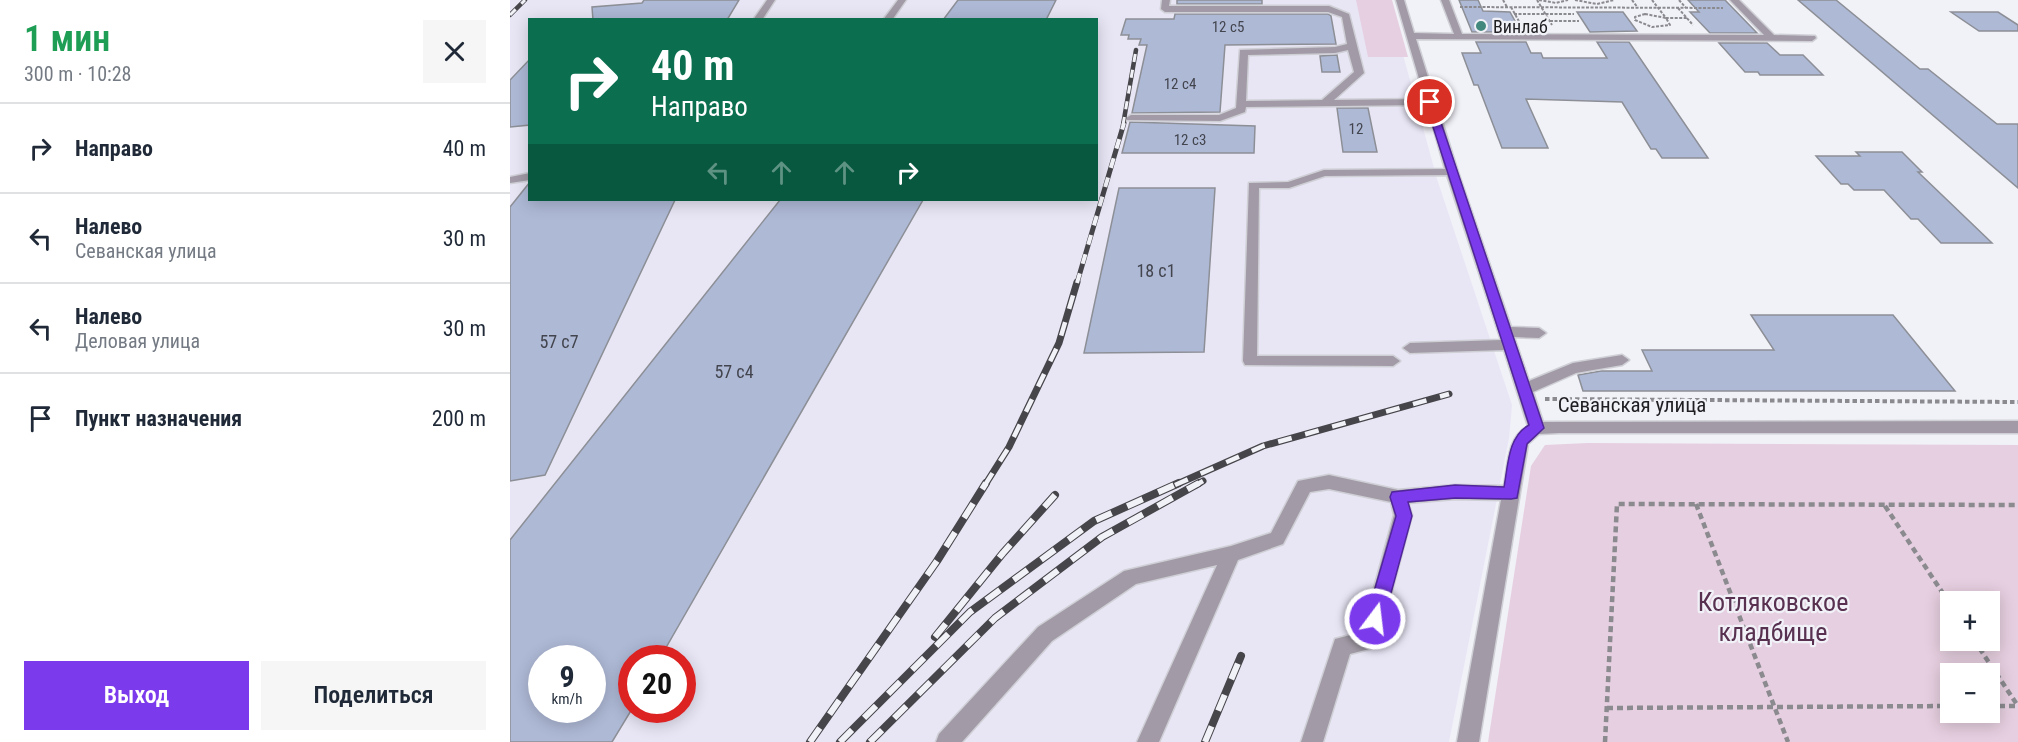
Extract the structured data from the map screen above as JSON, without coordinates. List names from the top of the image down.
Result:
{
  "streets": {
    "street": ["Севанская улица"]
  },
  "parks": ["Котляковское кладбище"],
  "places": ["Винлаб"],
  "house_numbers": [
    "12 с5",
    "12 с4",
    "12",
    "12 с3",
    "18 с1",
    "57 с7",
    "57 с4"
  ],
  "page": {
    "heading": ["1 мин", "300 m · 10:28"],
    "turn": ["40 m", "Направо"],
    "list": [
      {
        "name": "Направо",
        "value": "40 m"
      },
      {
        "name": "Налево",
        "note": "Севанская улица",
        "value": "30 m"
      },
      {
        "name": "Налево",
        "note": "Деловая улица",
        "value": "30 m"
      },
      {
        "name": "Пункт назначения",
        "value": "200 m"
      }
    ],
    "map_buttons": ["+", "−"],
    "speed": "9 km/h",
    "limit": "20",
    "buttons": ["Выход", "Поделиться"]
  }
}
